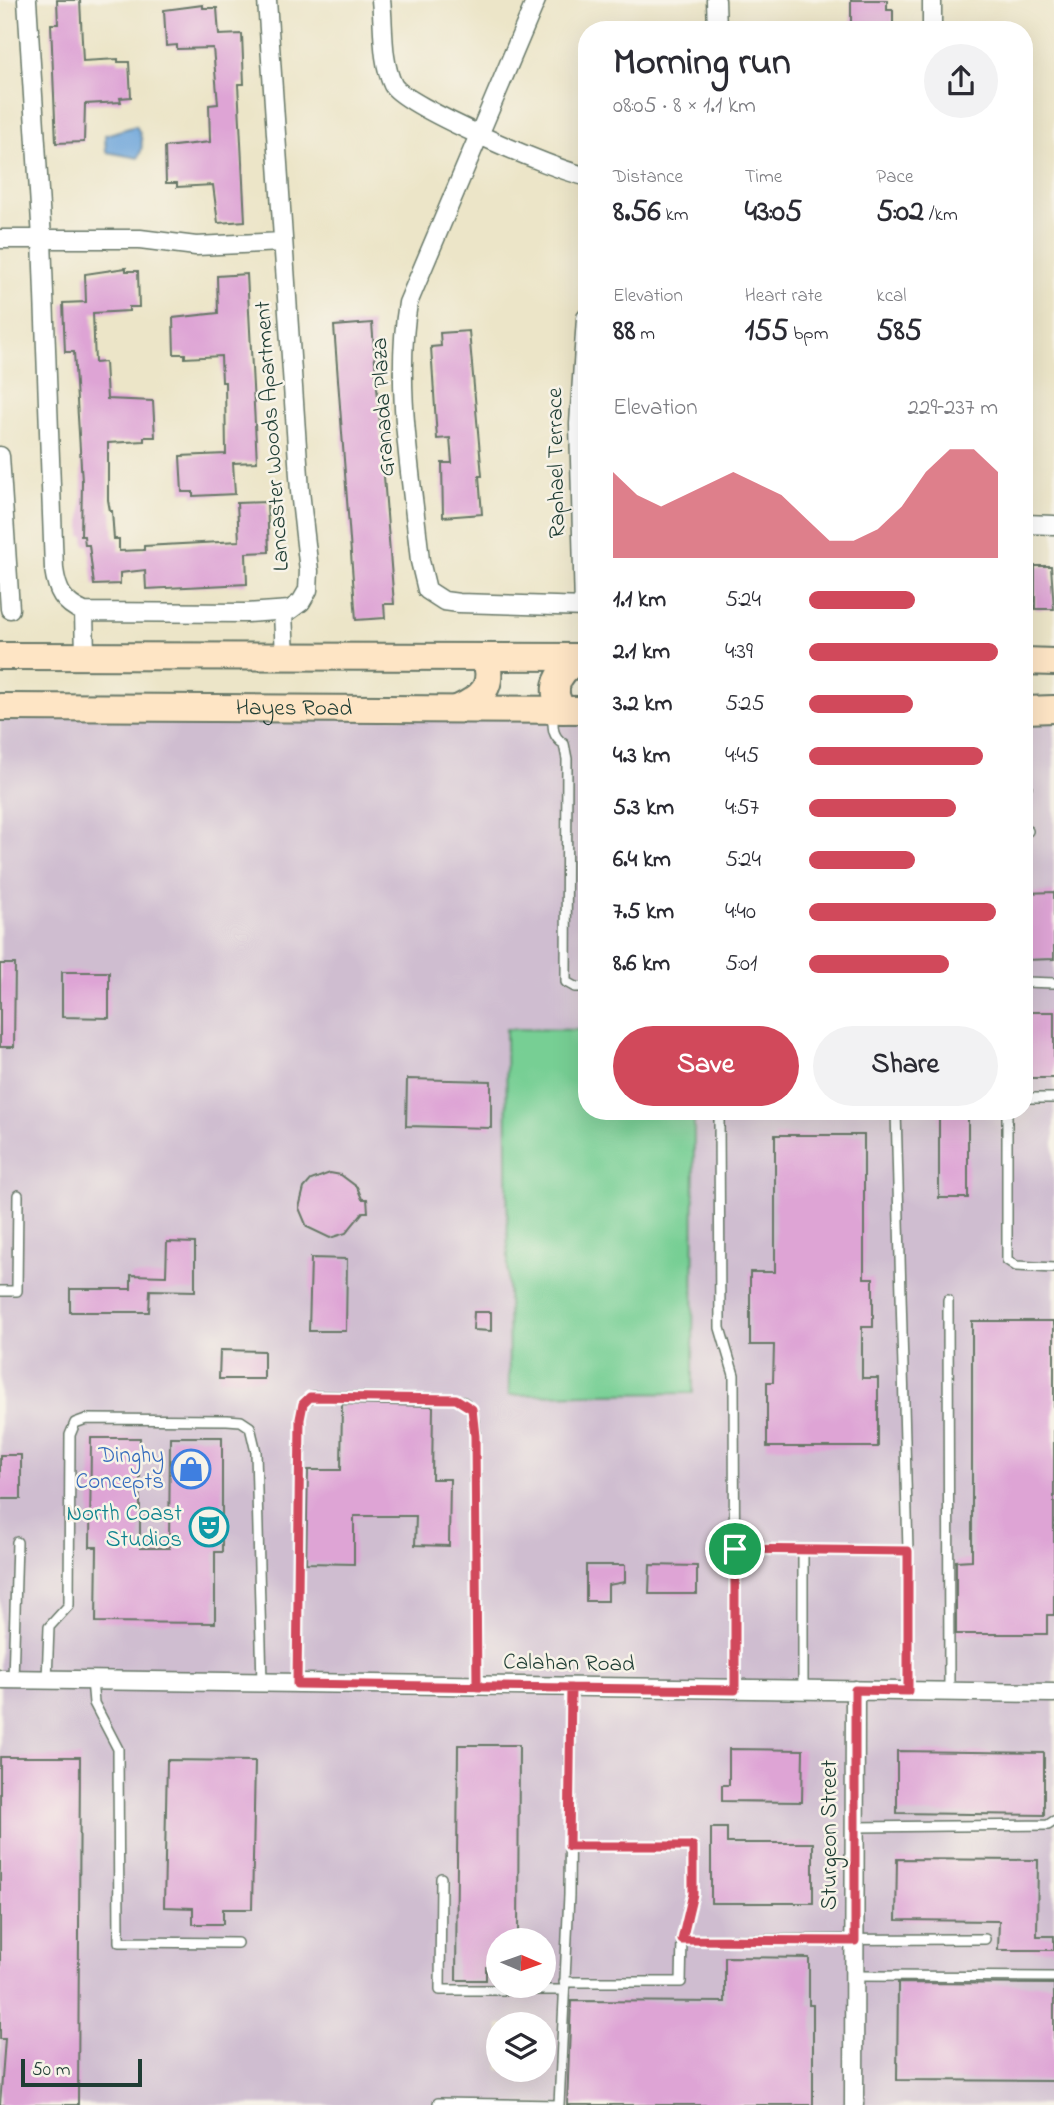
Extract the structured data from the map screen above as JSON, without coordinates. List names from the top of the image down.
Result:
{
  "streets": {
    "street": [
      "Granada Plaza",
      "Lancaster Woods Apartment",
      "Hayes Road",
      "Calahan Road",
      "Sturgeon Street"
    ]
  },
  "crossings": [
    ["Calahan Road", "Sturgeon Street"]
  ],
  "places": {
    "shop": ["Dinghy Concepts"],
    "theatre": ["North Coast Studios"]
  },
  "scale_bar": "50 m",
  "north": "right",
  "page": {
    "heading": ["Morning run", "08:05 · 8 × 1.1 km"],
    "stats": [
      ["Distance", "8.56 km"],
      ["Time", "43:05"],
      ["Pace", "5:02 /km"],
      ["Elevation", "88 m"],
      ["Heart rate", "155 bpm"],
      ["kcal", "585"]
    ],
    "chart": ["Elevation", "229–237 m"],
    "list": [
      {
        "name": "1.1 km",
        "note": "5:24"
      },
      {
        "name": "2.1 km",
        "note": "4:39"
      },
      {
        "name": "3.2 km",
        "note": "5:25"
      },
      {
        "name": "4.3 km",
        "note": "4:45"
      },
      {
        "name": "5.3 km",
        "note": "4:57"
      },
      {
        "name": "6.4 km",
        "note": "5:24"
      },
      {
        "name": "7.5 km",
        "note": "4:40"
      },
      {
        "name": "8.6 km",
        "note": "5:01"
      }
    ],
    "buttons": ["Save", "Share"],
    "scale": "50 m"
  }
}
